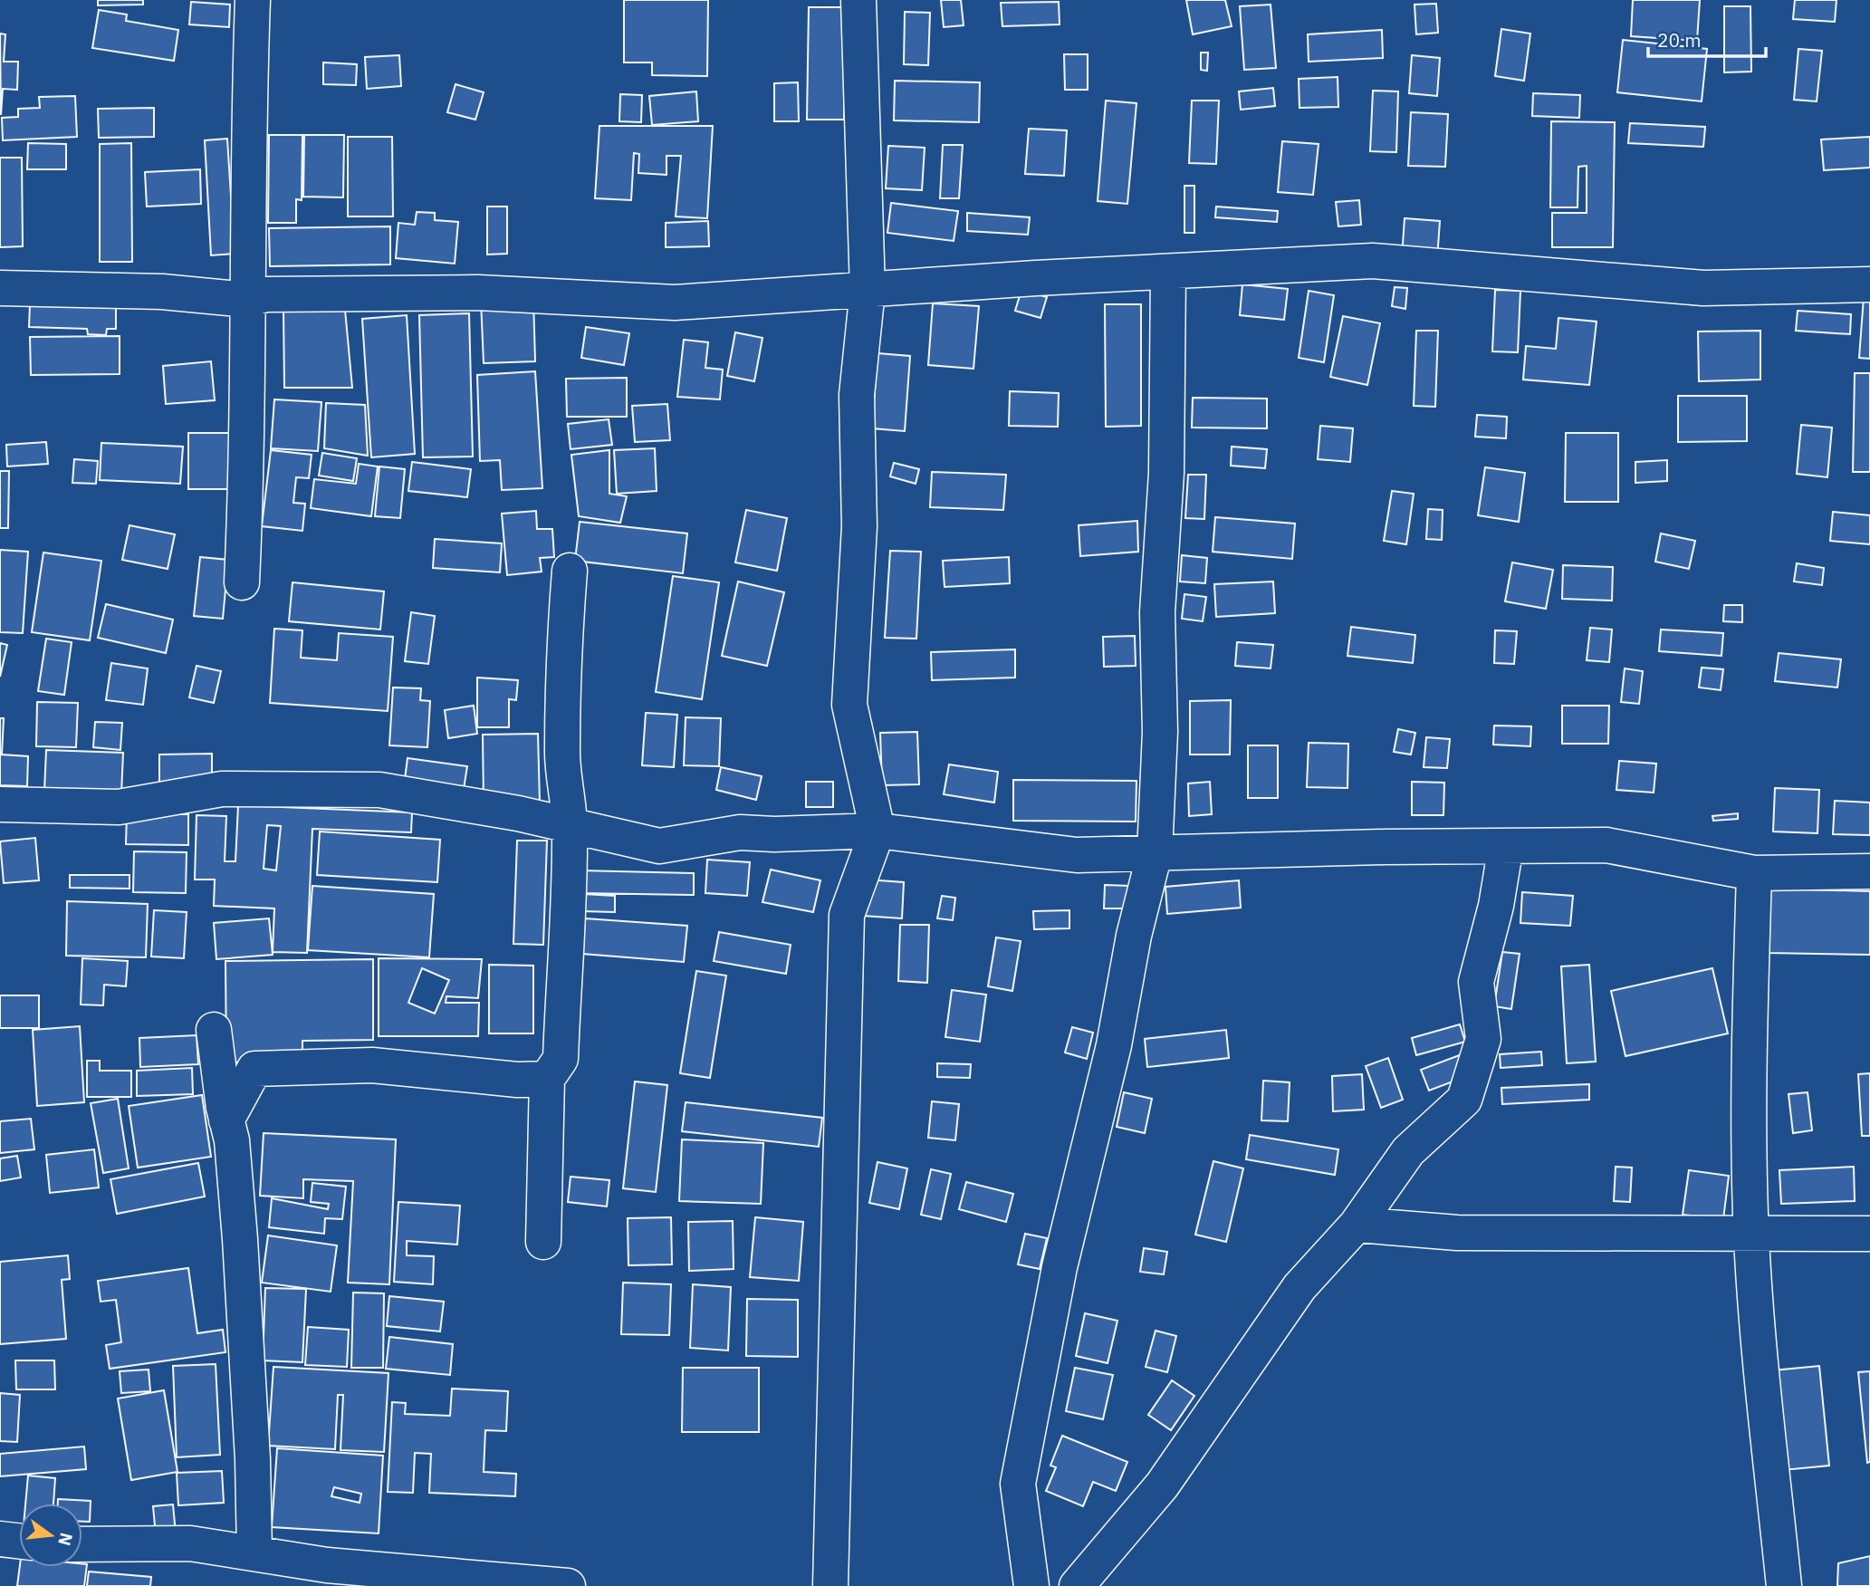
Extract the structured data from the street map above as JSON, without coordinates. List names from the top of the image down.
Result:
{
  "scale_bar": "20 m",
  "north": "right"
}
